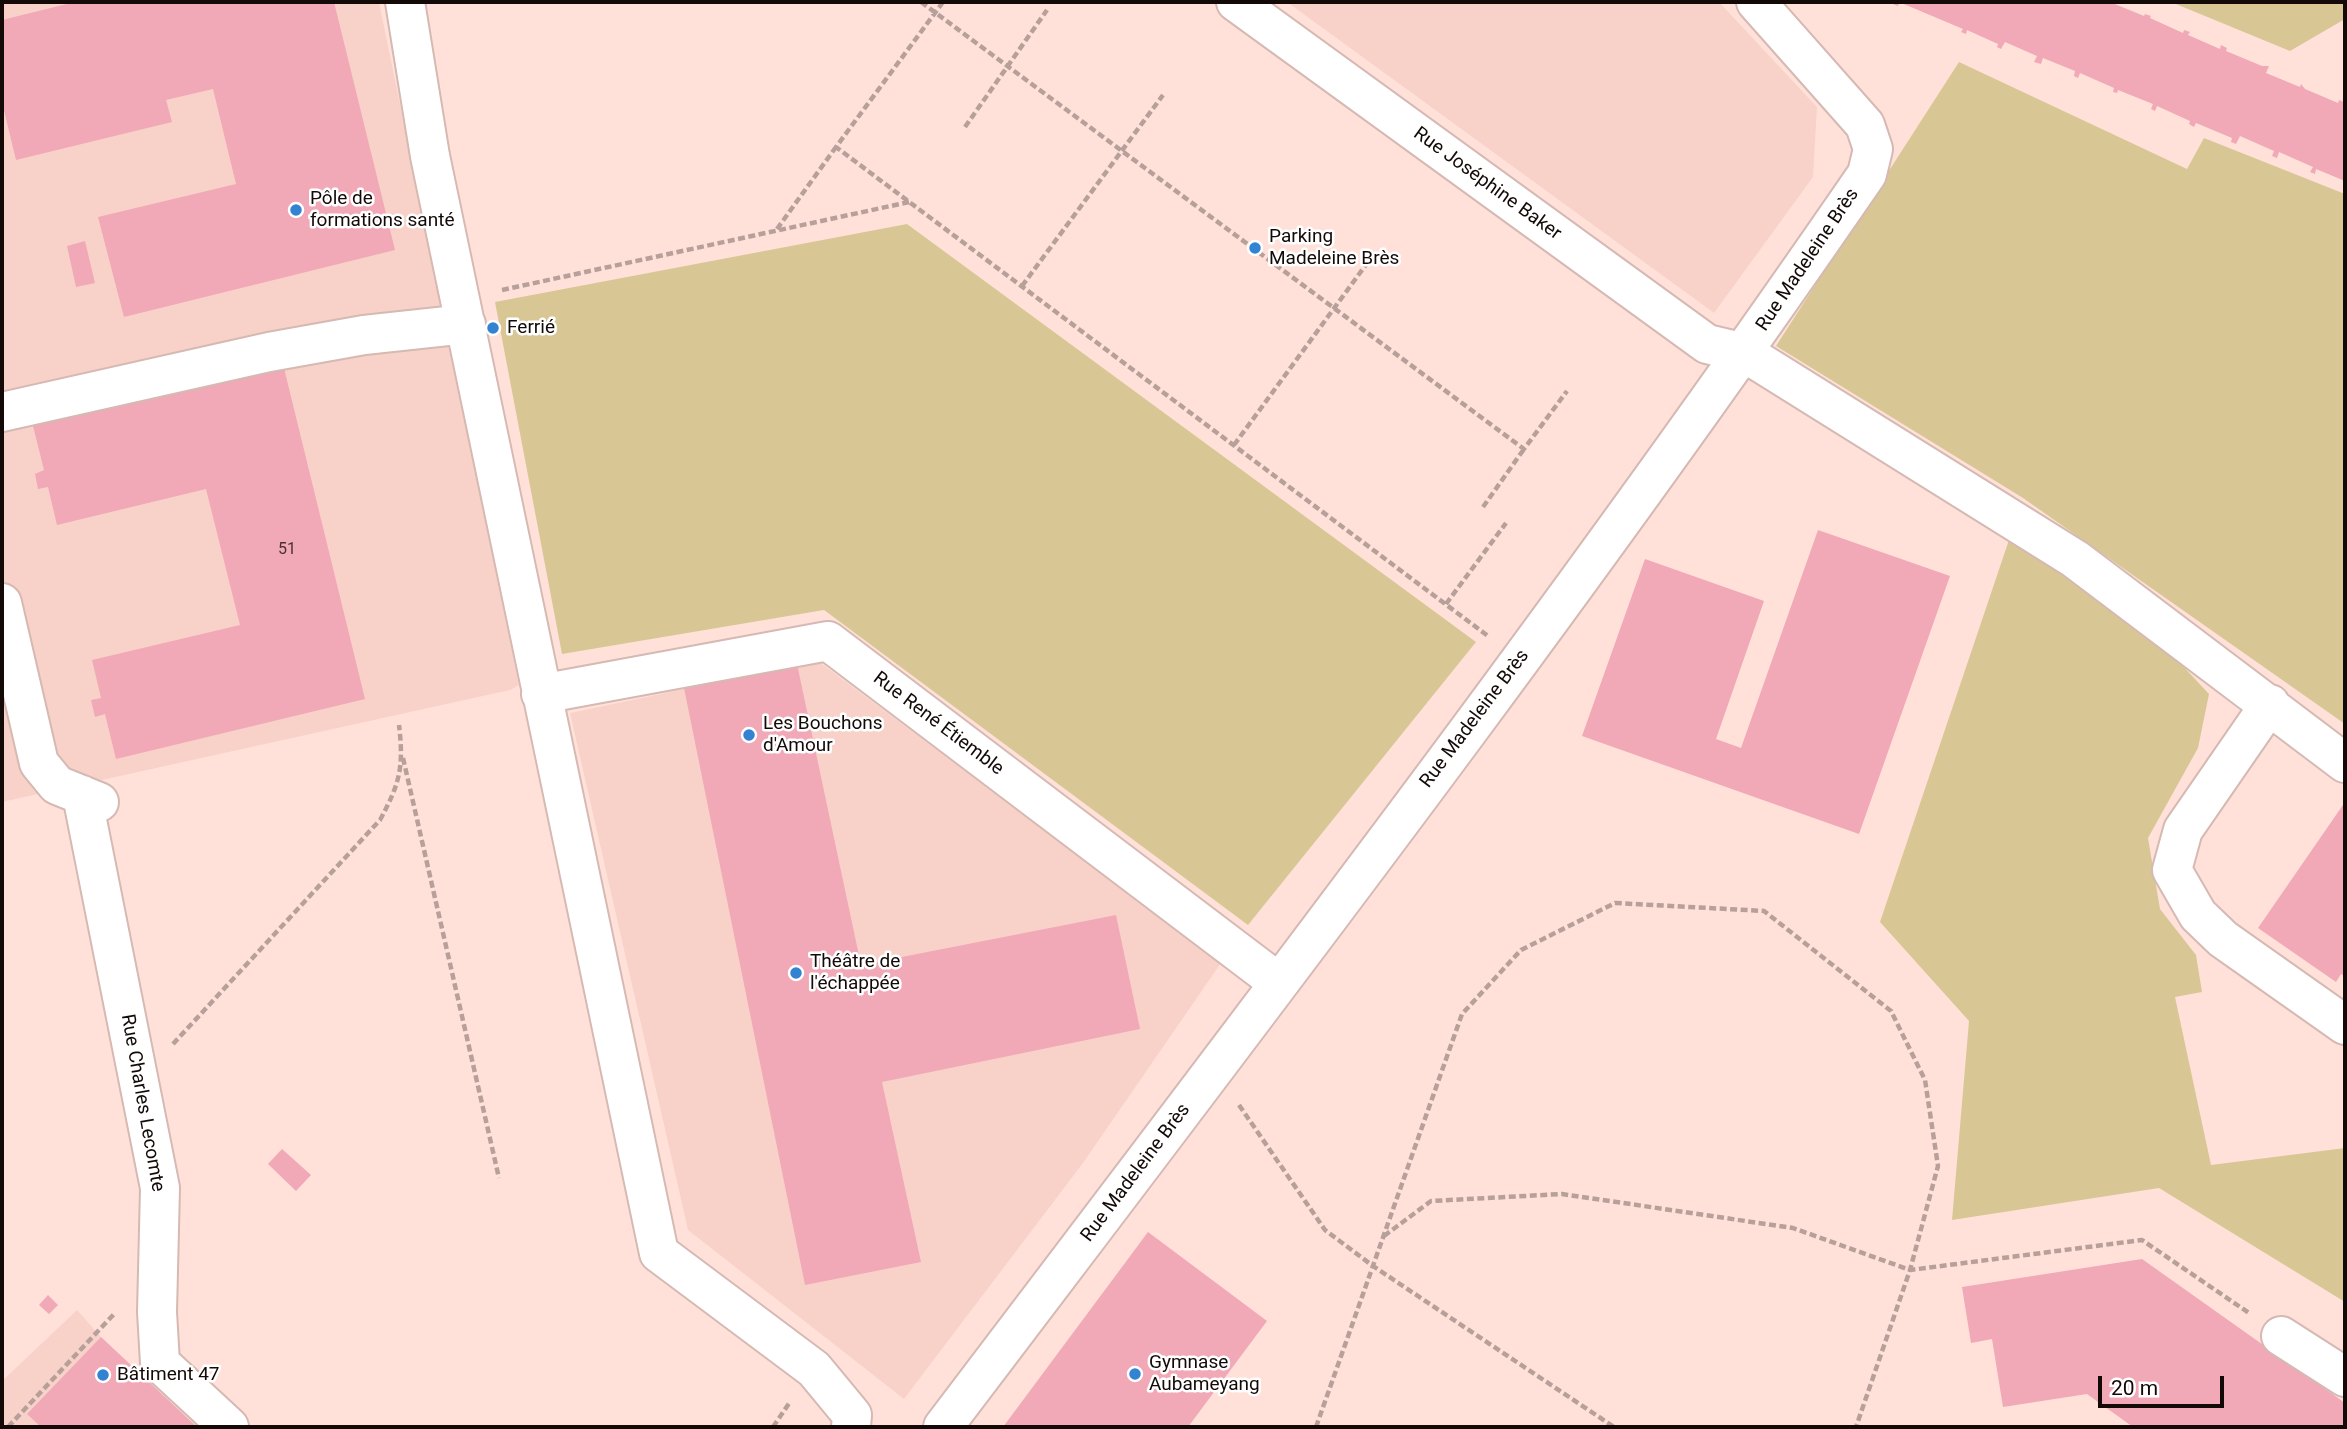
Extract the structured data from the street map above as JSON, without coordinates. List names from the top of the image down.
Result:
{
  "streets": {
    "lane": [
      "Rue Joséphine Baker",
      "Rue Madeleine Brès",
      "Rue René Étiemble",
      "Rue Charles Lecomte"
    ]
  },
  "crossings": [
    ["Rue Joséphine Baker", "Rue Madeleine Brès"],
    ["Rue Madeleine Brès", "Rue René Étiemble"]
  ],
  "places": [
    "Pôle de formations santé",
    "Parking Madeleine Brès",
    "Ferrié",
    "Les Bouchons d'Amour",
    "Théâtre de l'échappée",
    "Gymnase Aubameyang",
    "Bâtiment 47"
  ],
  "house_numbers": ["51"],
  "scale_bar": "20 m"
}
